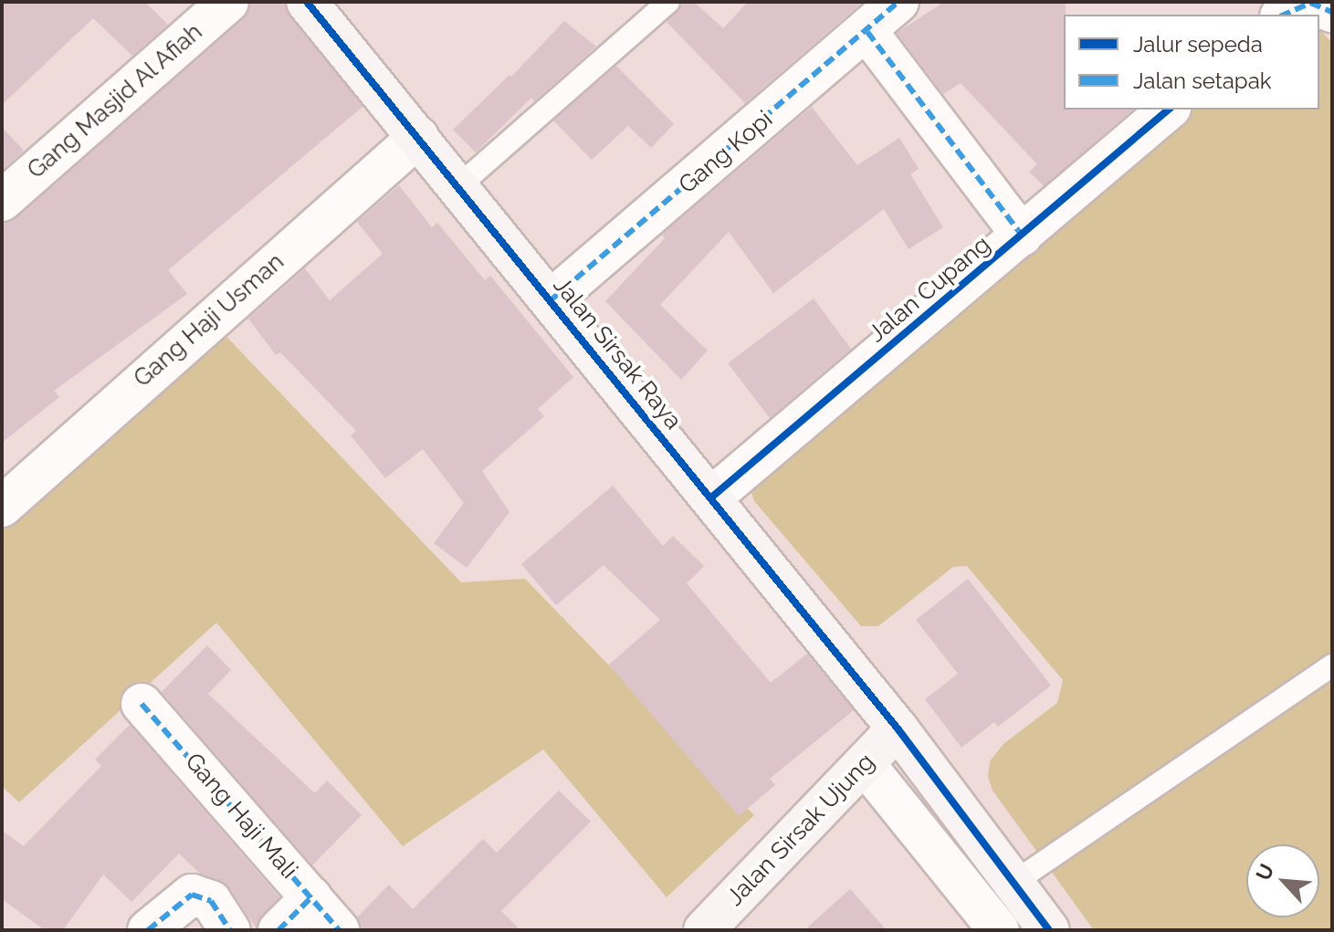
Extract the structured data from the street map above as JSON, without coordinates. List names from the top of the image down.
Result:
{
  "streets": {
    "street": [
      "Gang Masjid Al Afiah",
      "Gang Kopi",
      "Jalan Cupang",
      "Gang Haji Usman",
      "Jalan Sirsak Raya",
      "Gang Haji Mali",
      "Jalan Sirsak Ujung"
    ]
  },
  "crossings": [
    ["Gang Kopi", "Jalan Sirsak Raya"],
    ["Jalan Cupang", "Jalan Sirsak Raya"],
    ["Gang Haji Usman", "Jalan Sirsak Raya"],
    ["Jalan Sirsak Raya", "Jalan Sirsak Ujung"]
  ],
  "legend": ["Jalur sepeda", "Jalan setapak"],
  "north": "top left"
}
